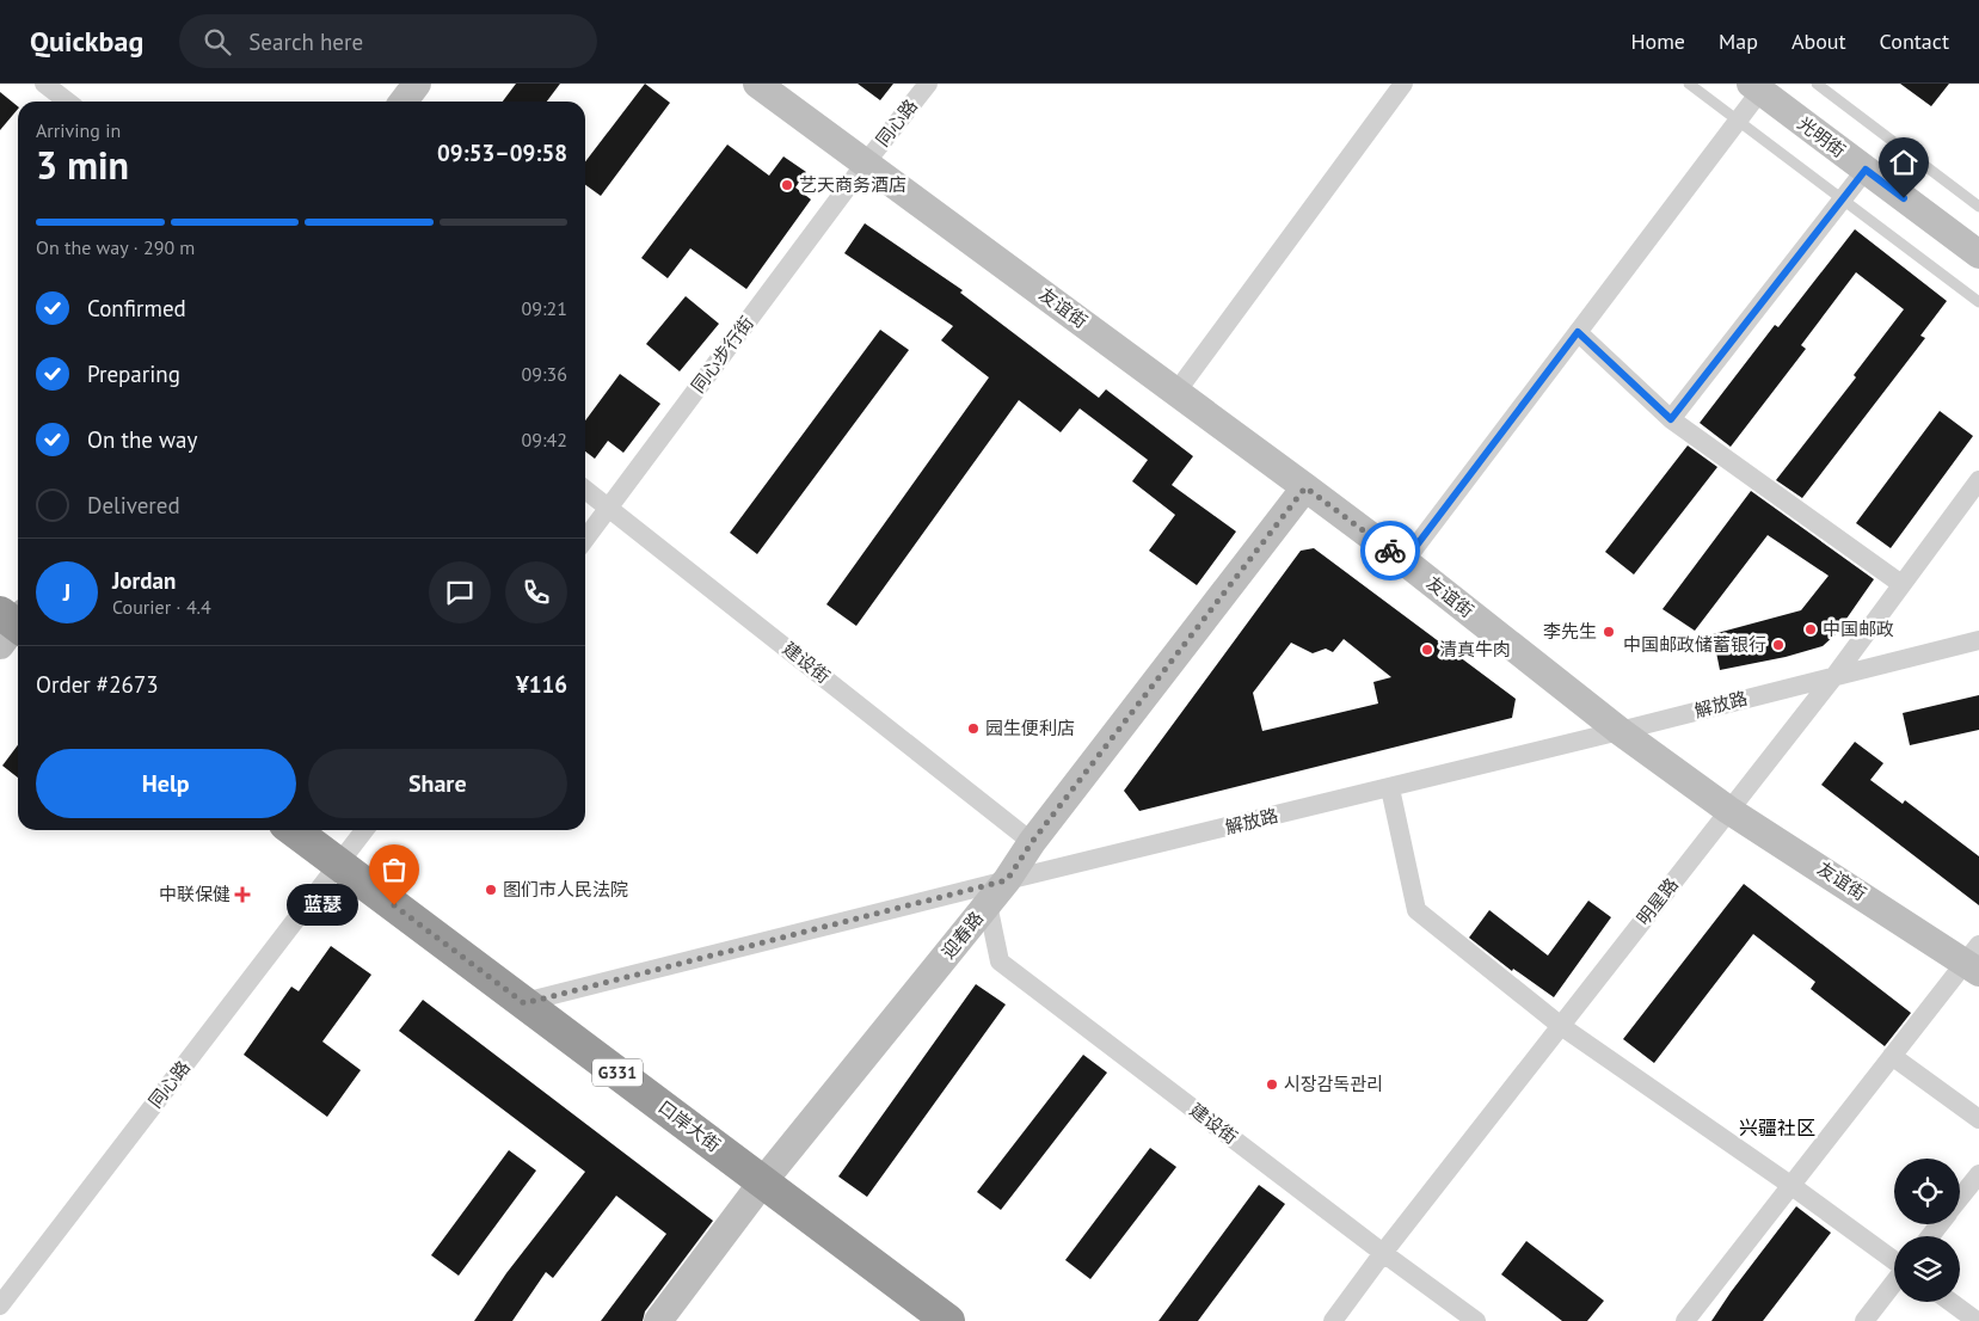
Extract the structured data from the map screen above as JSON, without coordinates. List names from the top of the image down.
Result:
{
  "streets": {
    "highway": ["G331", "口岸大街"],
    "street": [
      "同心路",
      "光明街",
      "友谊街",
      "同心步行街",
      "建设街",
      "解放路",
      "明星路",
      "迎春路"
    ]
  },
  "crossings": [
    ["同心路", "友谊街"],
    ["同心路", "同心步行街"],
    ["同心路", "口岸大街"],
    ["友谊街", "同心步行街"],
    ["友谊街", "解放路"],
    ["友谊街", "明星路"],
    ["友谊街", "迎春路"],
    ["同心步行街", "建设街"],
    ["建设街", "明星路"],
    ["建设街", "迎春路"],
    ["解放路", "明星路"],
    ["解放路", "迎春路"],
    ["解放路", "口岸大街"],
    ["迎春路", "口岸大街"]
  ],
  "districts": ["兴疆社区"],
  "places": {
    "other": [
      "艺天商务酒店",
      "中国邮政",
      "李先生",
      "中国邮政储蓄银行",
      "清真牛肉",
      "园生便利店",
      "图们市人民法院",
      "蓝瑟",
      "시장감독관리"
    ],
    "health": ["中联保健"]
  },
  "page": {
    "header": "Quickbag",
    "search": "Search here",
    "nav": [
      "Home",
      "Map",
      "About",
      "Contact"
    ],
    "heading": ["3 min", "Arriving in", "09:53–09:58"],
    "panel": [
      "Jordan",
      "Courier · 4.4",
      "Order #2673",
      "¥116"
    ],
    "bar": "On the way · 290 m",
    "list": [
      ["Confirmed", "09:21"],
      ["Preparing", "09:36"],
      ["On the way", "09:42"],
      "Delivered"
    ],
    "round": "J",
    "buttons": ["Help", "Share"],
    "bubble": "蓝瑟"
  }
}
